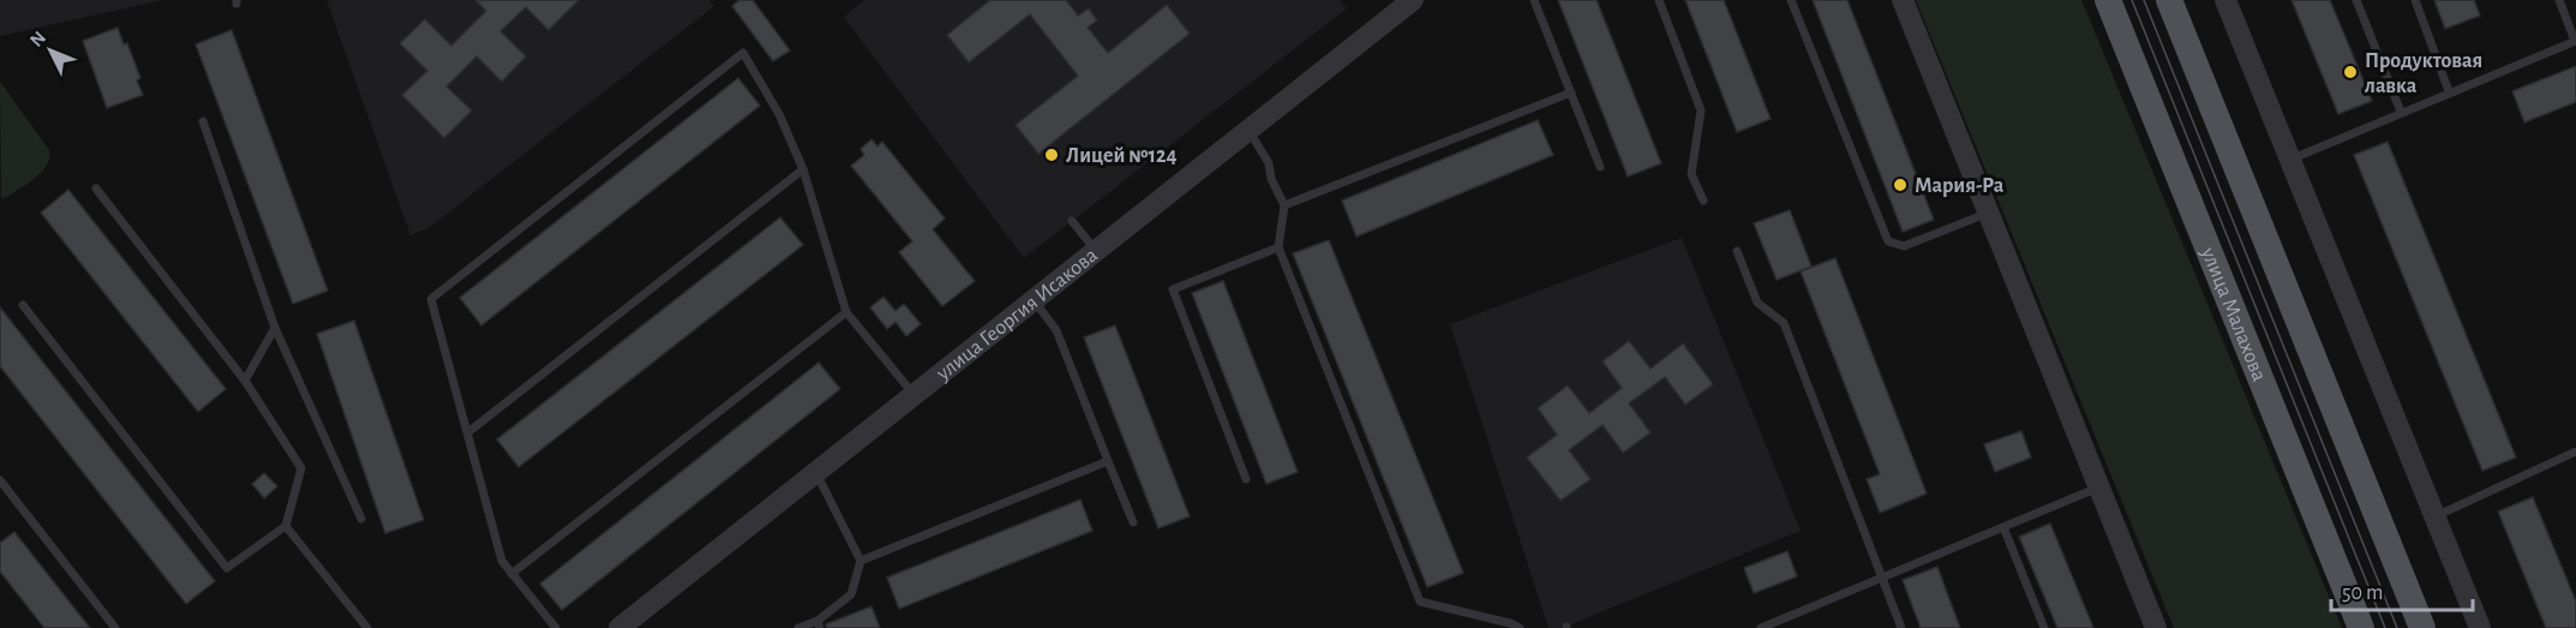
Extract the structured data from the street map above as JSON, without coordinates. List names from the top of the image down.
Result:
{
  "streets": {
    "main road": ["улица Малахова"],
    "street": ["улица Георгия Исакова"]
  },
  "places": ["Продуктовая лавка", "Лицей №124", "Мария-Ра"],
  "scale_bar": "50 m",
  "north": "top left"
}
